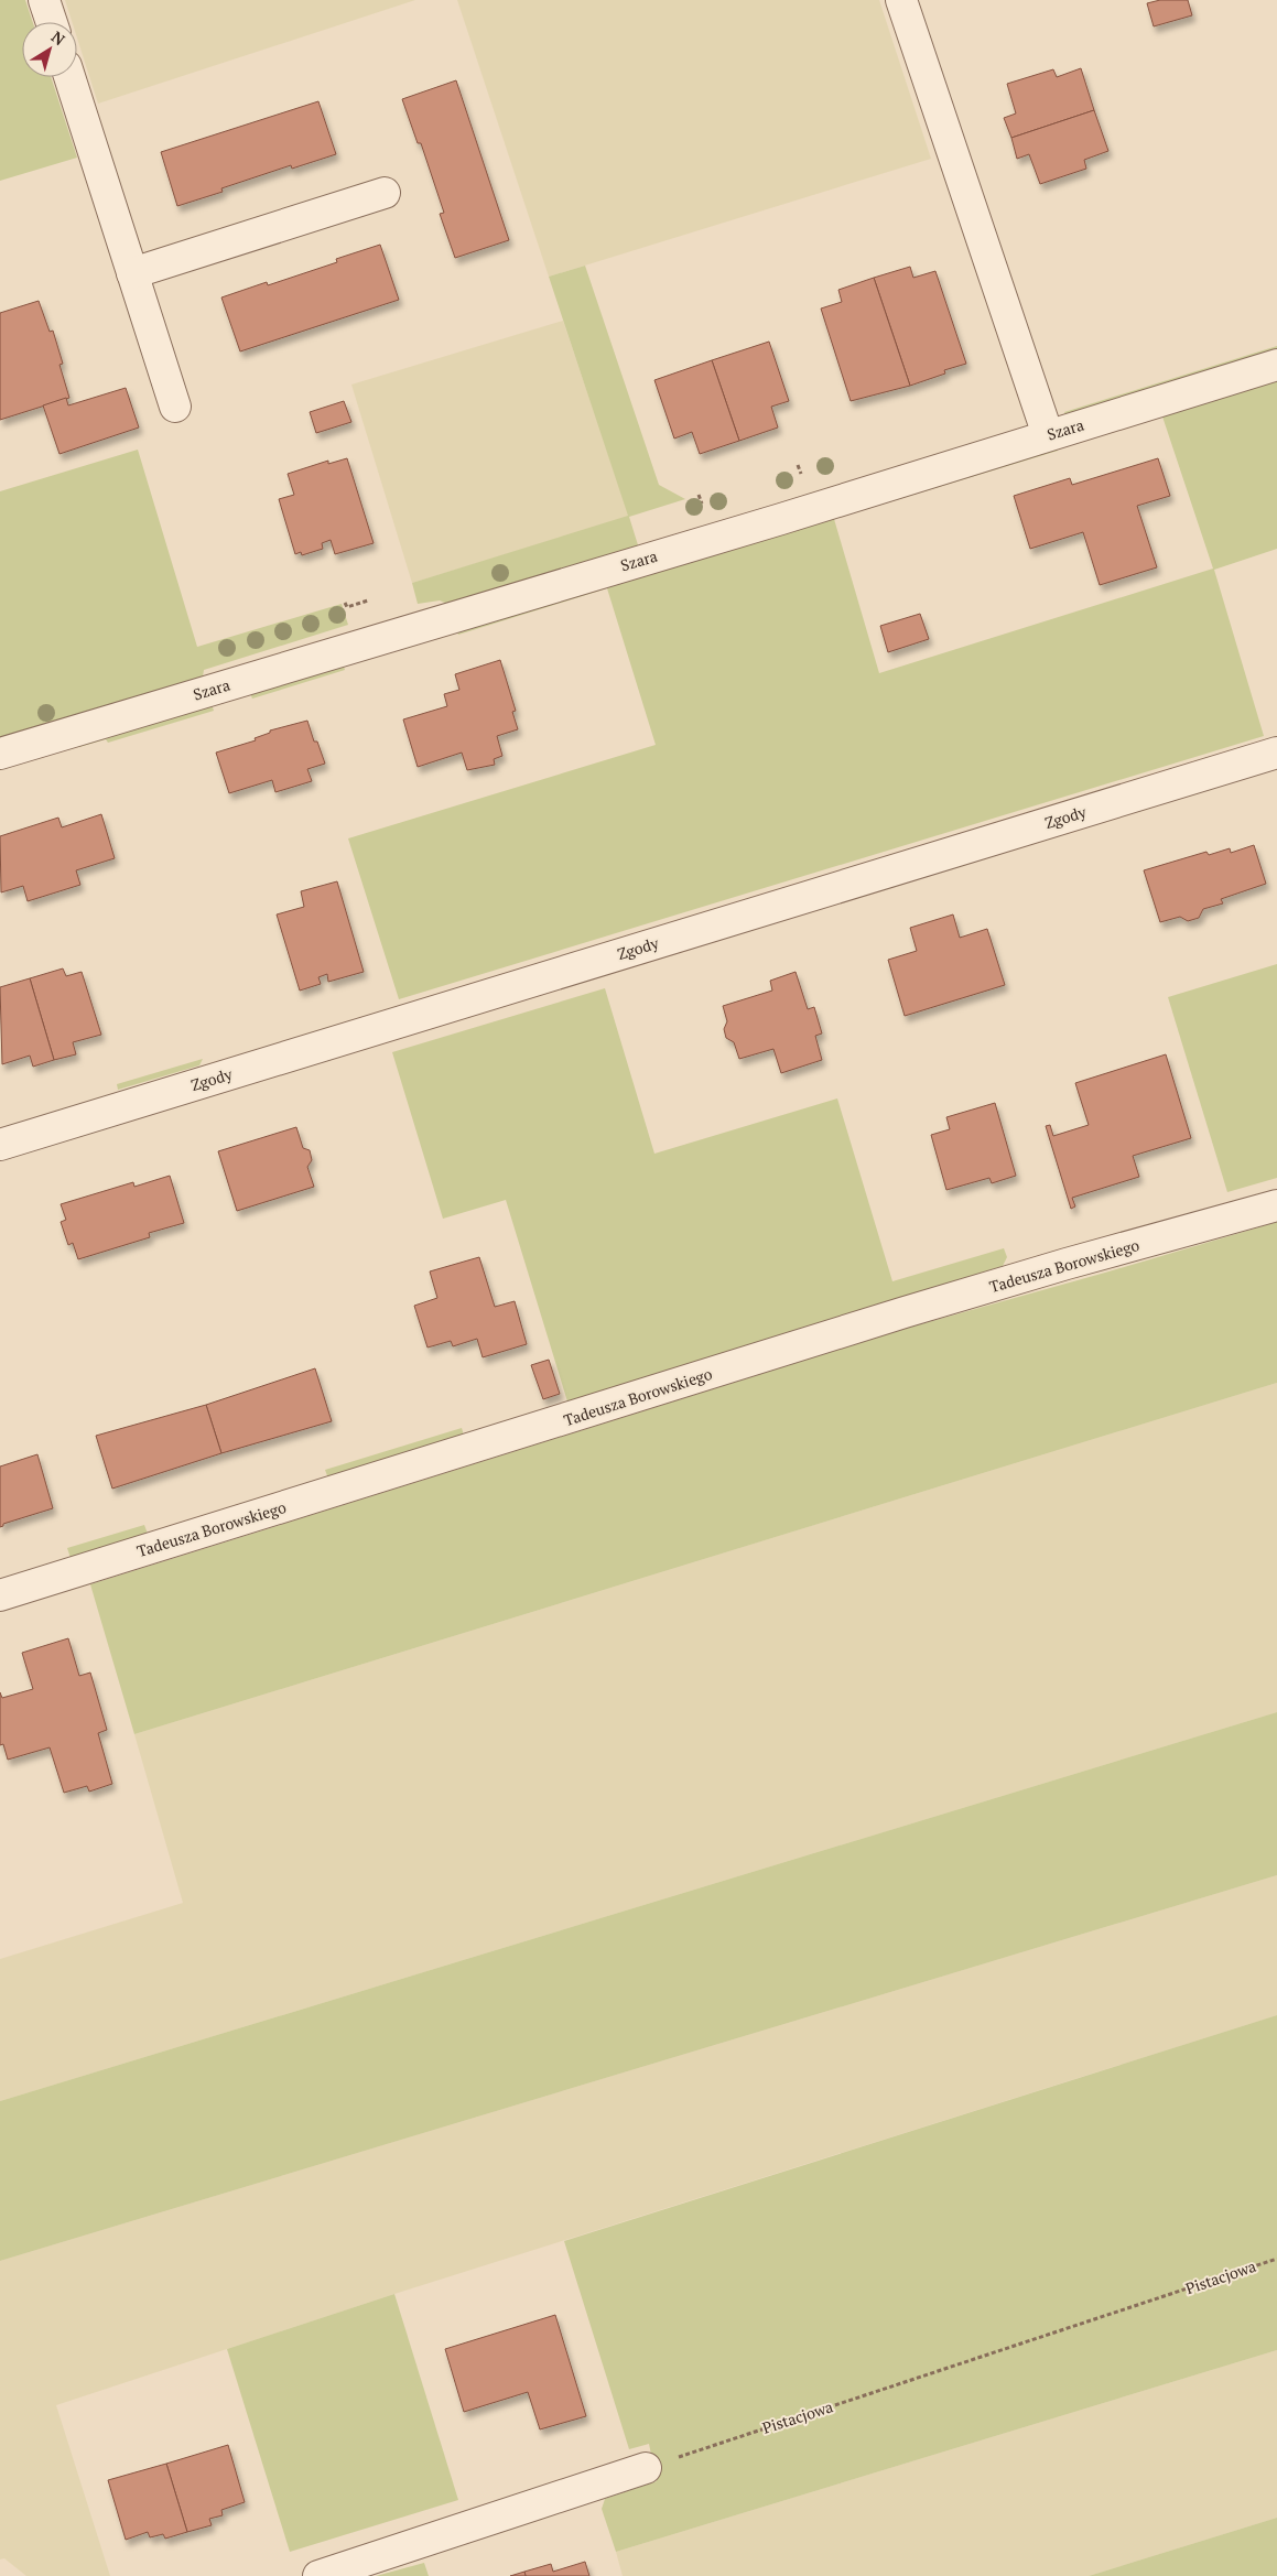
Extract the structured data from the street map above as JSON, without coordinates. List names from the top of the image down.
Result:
{
  "streets": {
    "street": ["Szara", "Zgody", "Tadeusza Borowskiego"],
    "path": ["Pistacjowa"]
  },
  "north": "top right"
}
